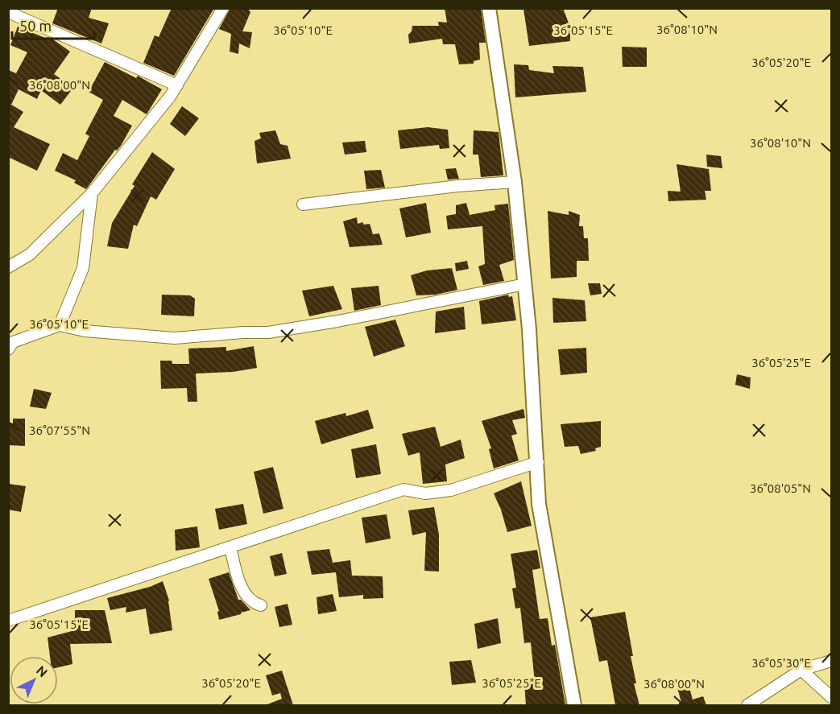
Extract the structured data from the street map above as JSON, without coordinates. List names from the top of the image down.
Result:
{
  "scale_bar": "50 m",
  "north": "top right",
  "coordinates": [
    "36°08'10\"N",
    "36°05'10\"E",
    "36°05'15\"E",
    "36°05'20\"E",
    "36°08'00\"N",
    "36°05'25\"E",
    "36°07'55\"N",
    "36°08'05\"N",
    "36°05'30\"E"
  ]
}
